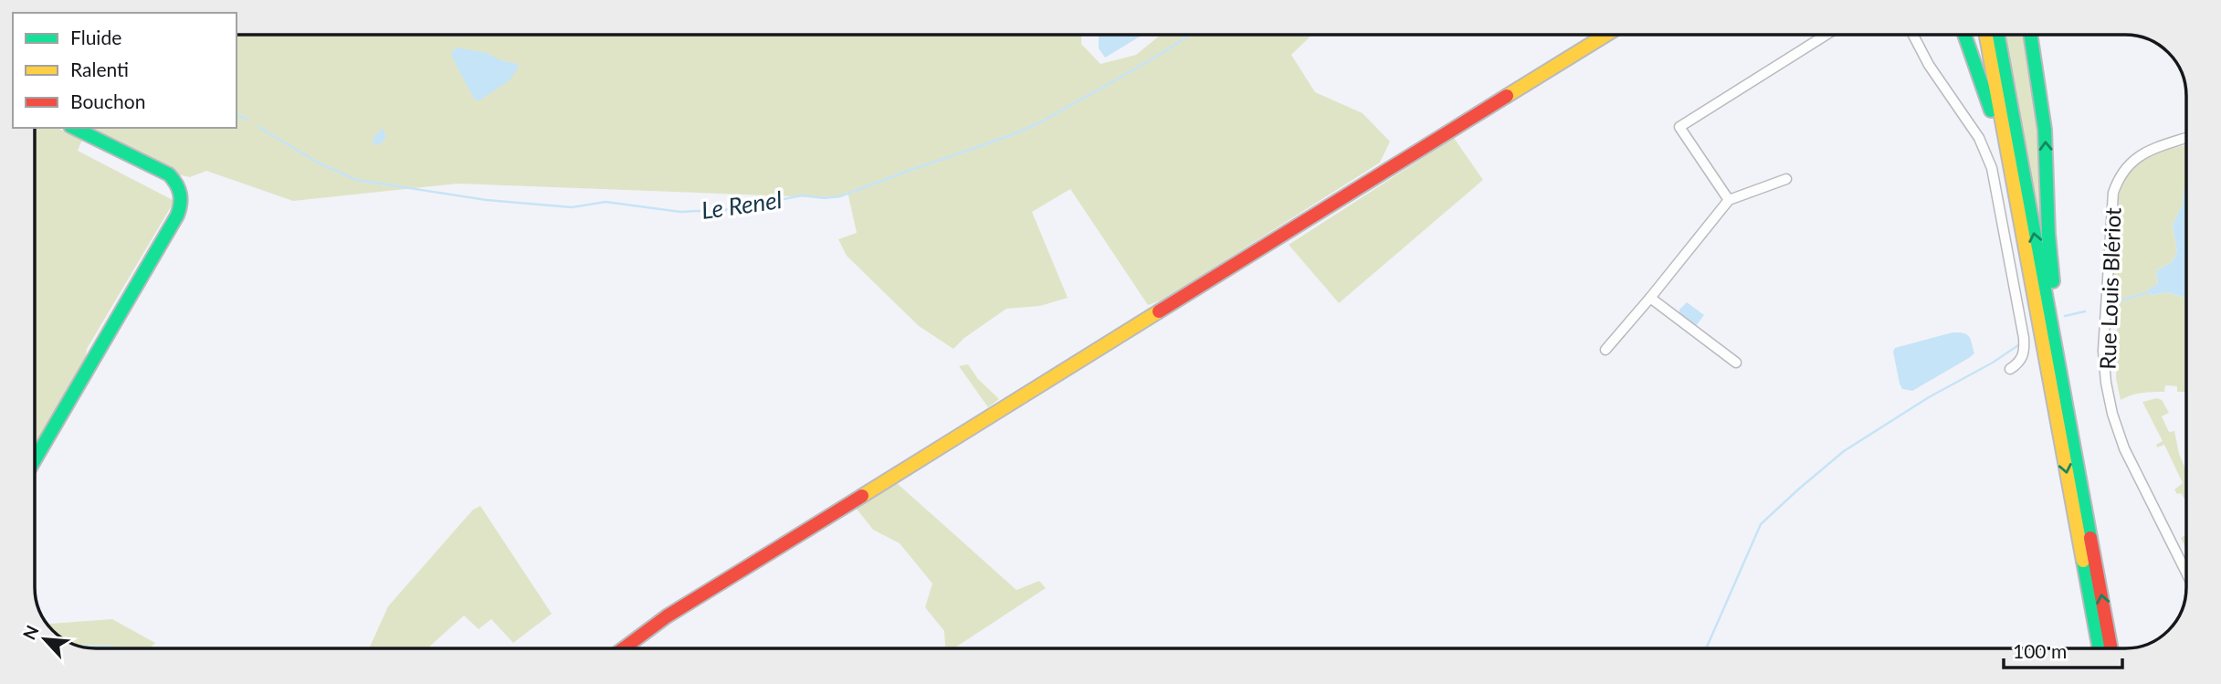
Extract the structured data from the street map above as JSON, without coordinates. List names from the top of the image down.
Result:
{
  "streets": {
    "street": ["Rue Louis Blériot"]
  },
  "water": ["Le Renel"],
  "legend": ["Fluide", "Ralenti", "Bouchon"],
  "scale_bar": "100 m",
  "north": "top left"
}
